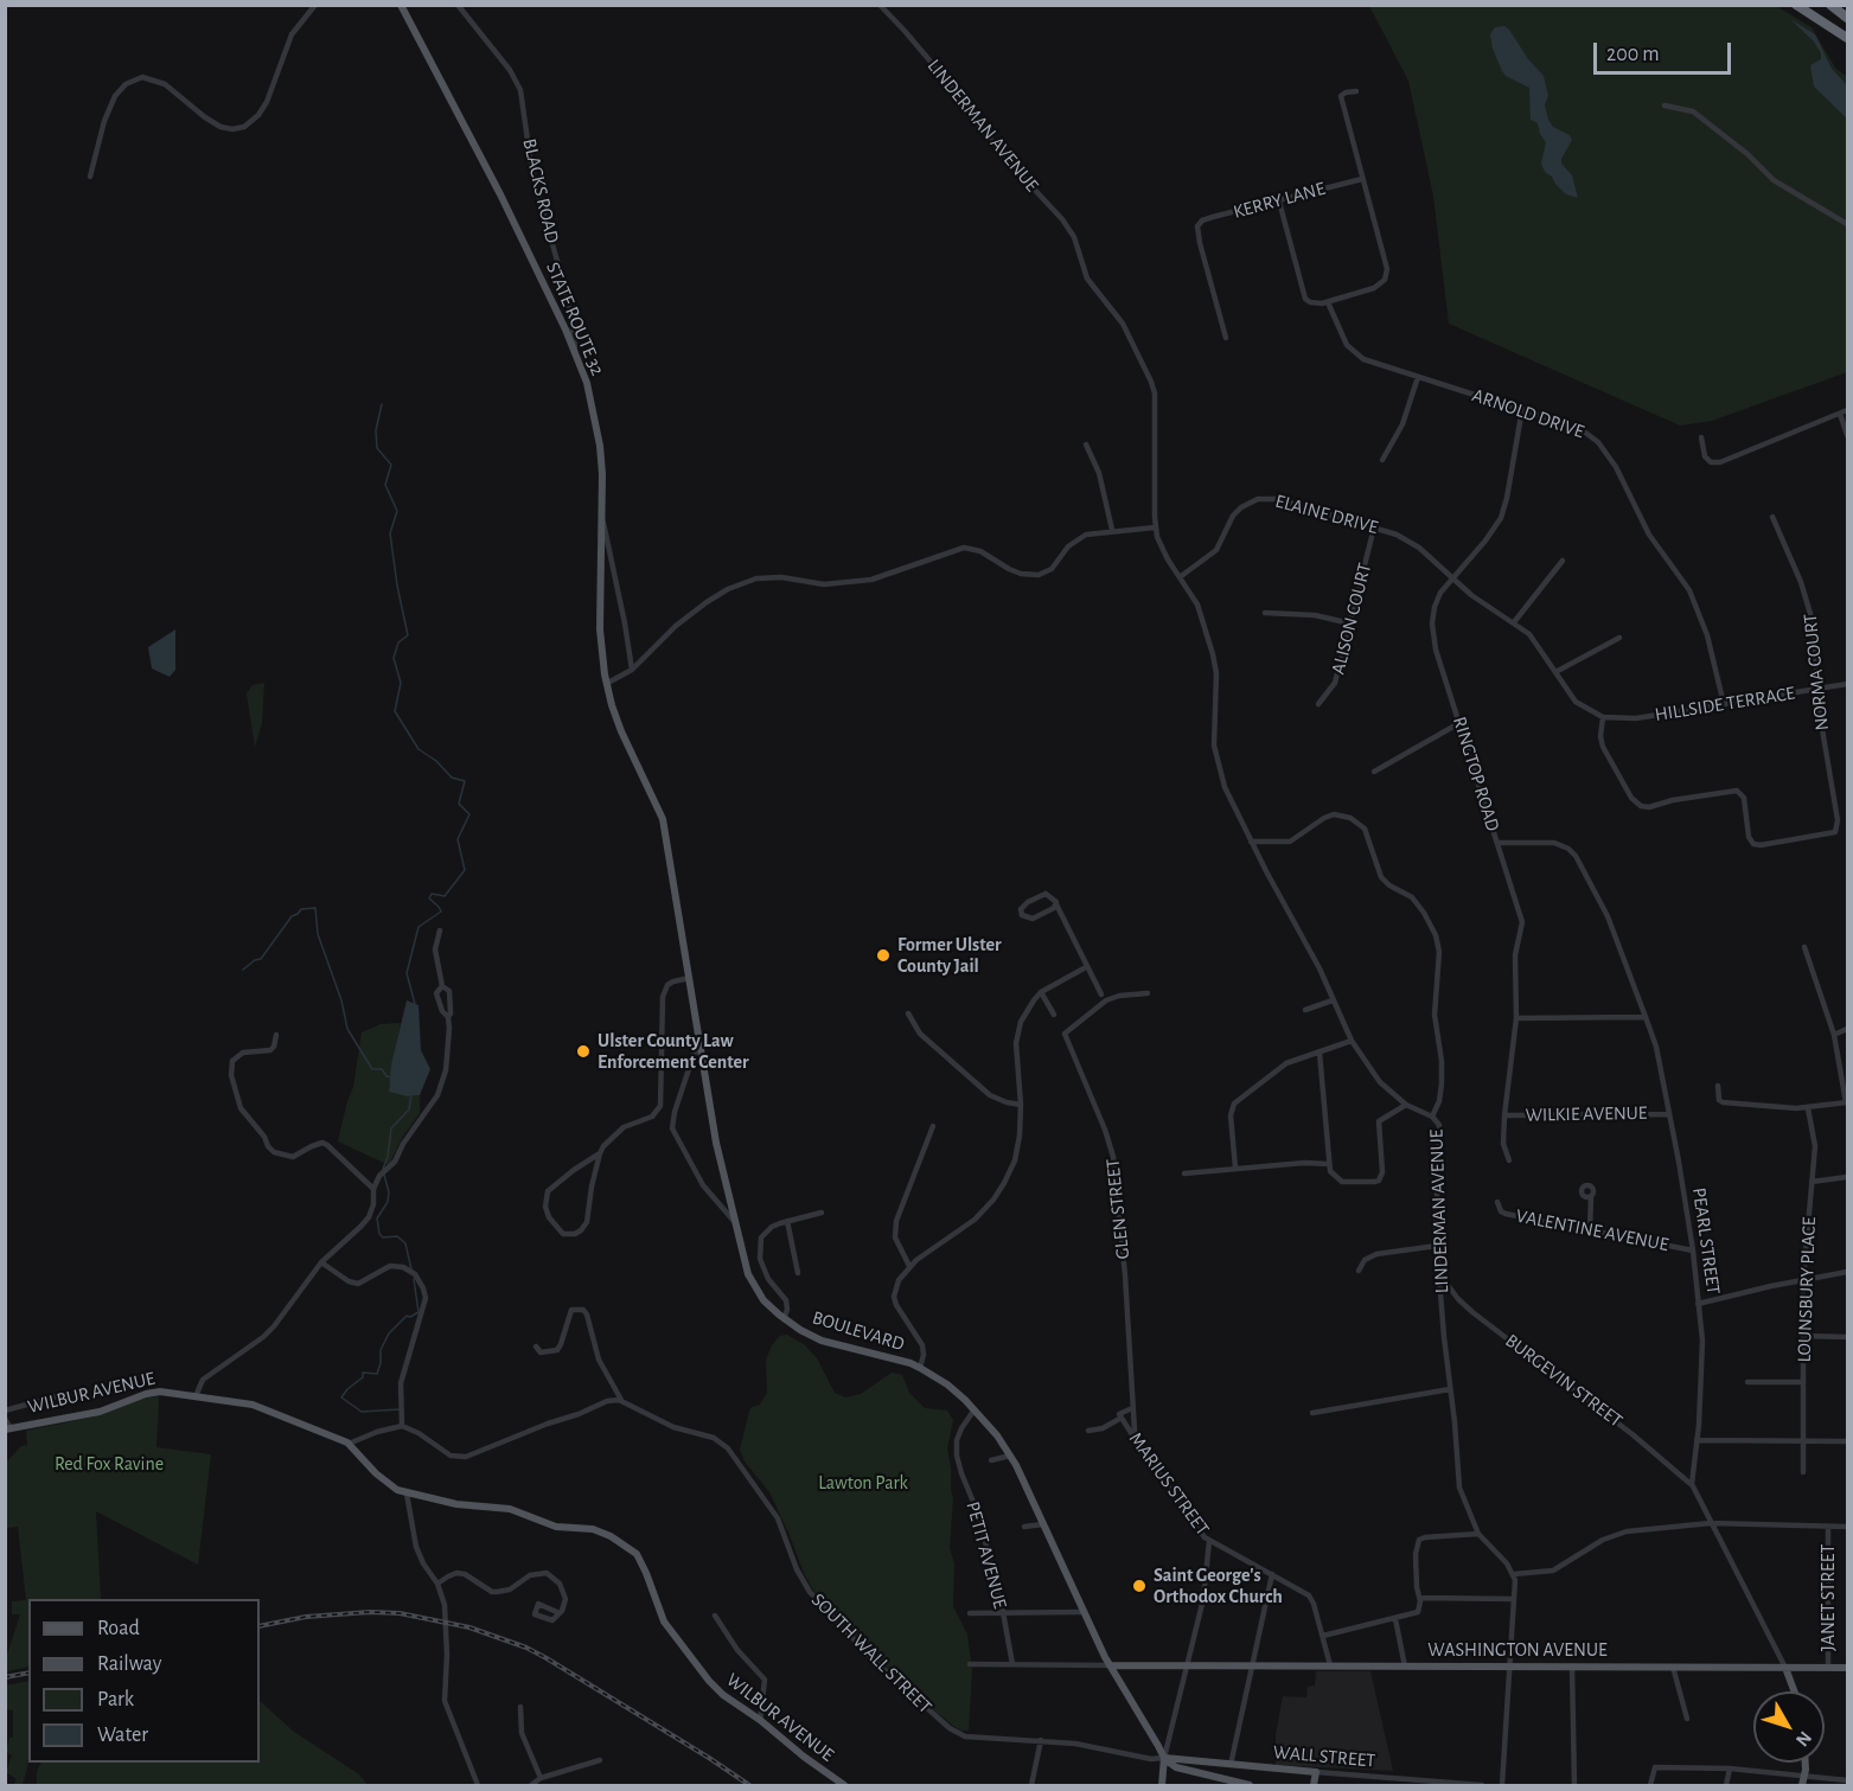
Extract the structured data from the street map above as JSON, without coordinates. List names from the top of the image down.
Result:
{
  "streets": {
    "main road": [
      "STATE ROUTE 32",
      "BOULEVARD",
      "WILBUR AVENUE",
      "WASHINGTON AVENUE",
      "WALL STREET"
    ],
    "street": [
      "LINDERMAN AVENUE",
      "BLACKS ROAD",
      "KERRY LANE",
      "ARNOLD DRIVE",
      "ELAINE DRIVE",
      "ALISON COURT",
      "NORMA COURT",
      "HILLSIDE TERRACE",
      "RINGTOP ROAD",
      "WILKIE AVENUE",
      "GLEN STREET",
      "VALENTINE AVENUE",
      "PEARL STREET",
      "LOUNSBURY PLACE",
      "BURGEVIN STREET",
      "MARIUS STREET",
      "PETIT AVENUE",
      "JANET STREET",
      "SOUTH WALL STREET"
    ]
  },
  "crossings": [
    ["LINDERMAN AVENUE", "ELAINE DRIVE"],
    ["LINDERMAN AVENUE", "BURGEVIN STREET"],
    ["BLACKS ROAD", "STATE ROUTE 32"],
    ["STATE ROUTE 32", "BOULEVARD"],
    ["ARNOLD DRIVE", "HILLSIDE TERRACE"],
    ["ARNOLD DRIVE", "RINGTOP ROAD"],
    ["ELAINE DRIVE", "ALISON COURT"],
    ["ELAINE DRIVE", "NORMA COURT"],
    ["ELAINE DRIVE", "HILLSIDE TERRACE"],
    ["ELAINE DRIVE", "RINGTOP ROAD"],
    ["NORMA COURT", "HILLSIDE TERRACE"],
    ["RINGTOP ROAD", "WILKIE AVENUE"],
    ["RINGTOP ROAD", "PEARL STREET"],
    ["WILKIE AVENUE", "PEARL STREET"],
    ["GLEN STREET", "MARIUS STREET"],
    ["VALENTINE AVENUE", "PEARL STREET"],
    ["PEARL STREET", "BURGEVIN STREET"],
    ["BOULEVARD", "PETIT AVENUE"],
    ["BOULEVARD", "WASHINGTON AVENUE"],
    ["BOULEVARD", "SOUTH WALL STREET"],
    ["BOULEVARD", "WALL STREET"],
    ["MARIUS STREET", "WASHINGTON AVENUE"],
    ["JANET STREET", "WASHINGTON AVENUE"],
    ["SOUTH WALL STREET", "WALL STREET"]
  ],
  "parks": ["Red Fox Ravine", "Lawton Park"],
  "places": ["Former Ulster County Jail", "Ulster County Law Enforcement Center", "Saint George's Orthodox Church"],
  "legend": [
    "Road",
    "Railway",
    "Park",
    "Water"
  ],
  "scale_bar": "200 m",
  "north": "bottom right"
}
